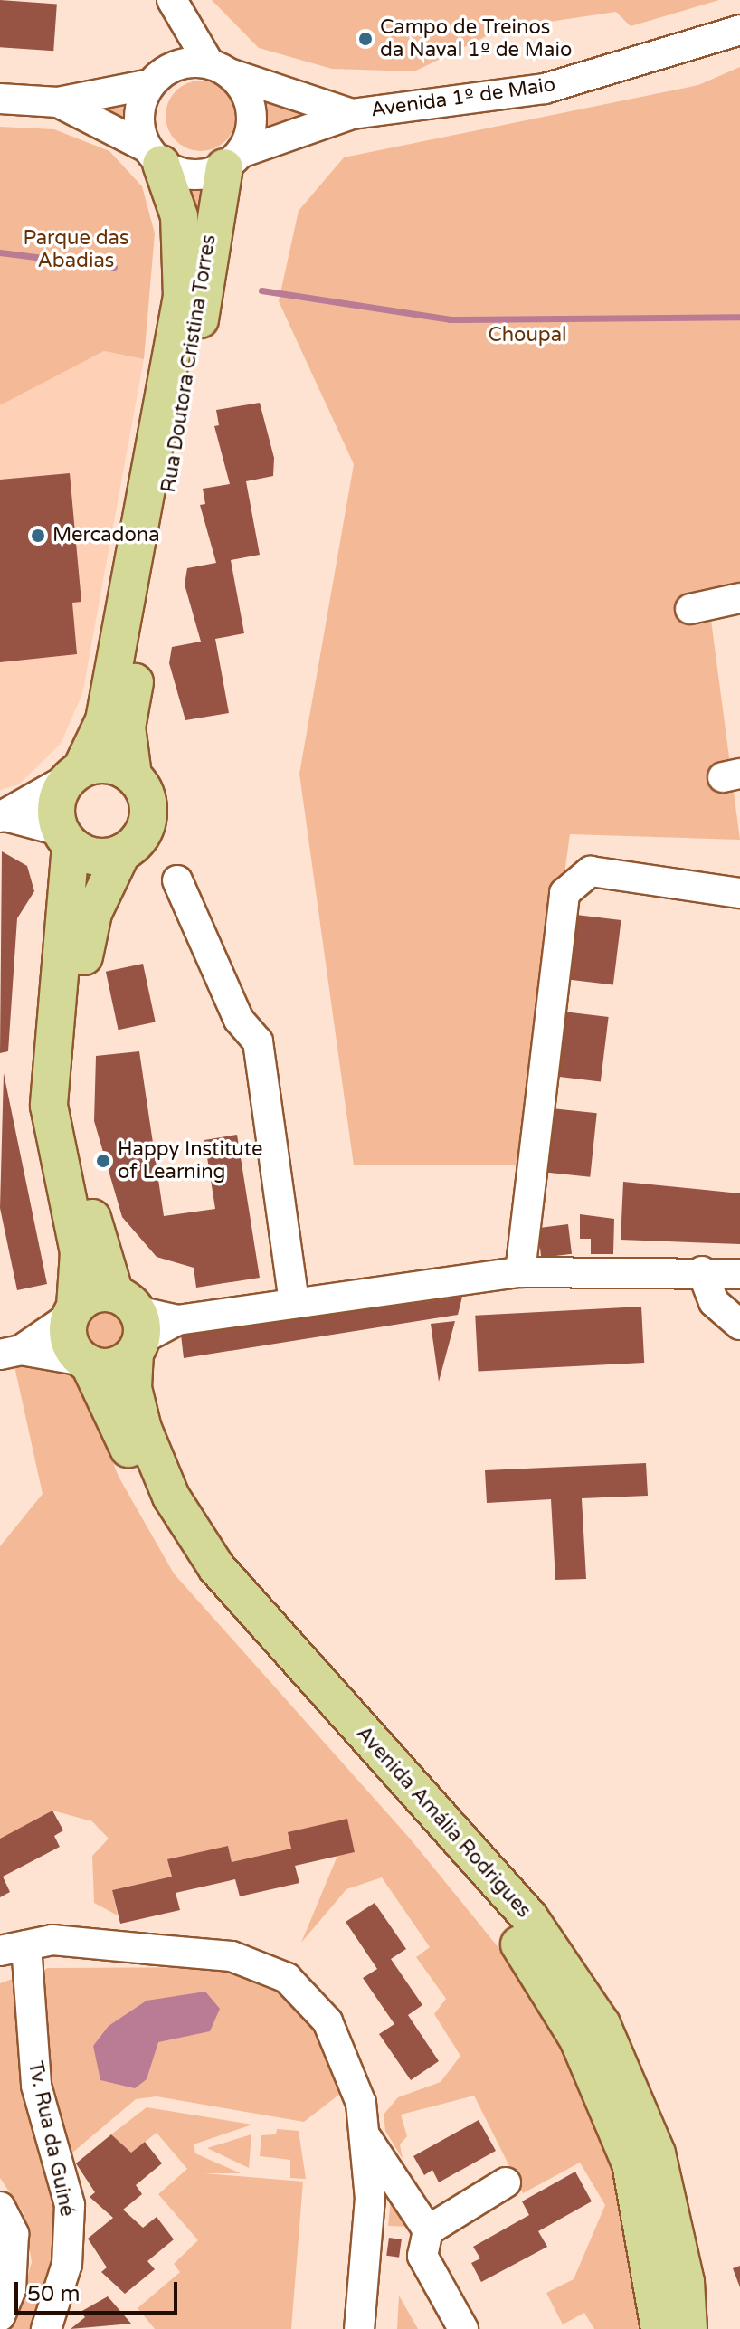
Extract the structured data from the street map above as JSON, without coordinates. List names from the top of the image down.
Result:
{
  "streets": {
    "main road": ["Rua Doutora Cristina Torres", "Avenida Amália Rodrigues"],
    "street": ["Avenida 1º de Maio", "Tv. Rua da Guiné"]
  },
  "parks": ["Parque das Abadias", "Choupal"],
  "places": ["Campo de Treinos da Naval 1º de Maio", "Mercadona", "Happy Institute of Learning"],
  "scale_bar": "50 m"
}
